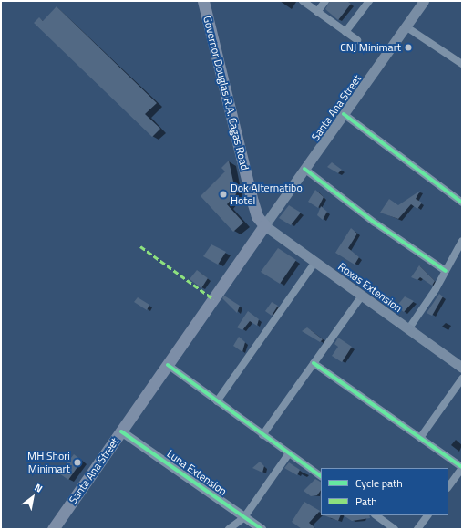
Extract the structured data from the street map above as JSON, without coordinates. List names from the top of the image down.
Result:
{
  "streets": {
    "main road": ["Governor Douglas R.A. Cagas Road", "Santa Ana Street", "Roxas Extension"],
    "street": ["Luna Extension"]
  },
  "crossings": [
    ["Governor Douglas R.A. Cagas Road", "Santa Ana Street"],
    ["Governor Douglas R.A. Cagas Road", "Roxas Extension"],
    ["Santa Ana Street", "Roxas Extension"],
    ["Santa Ana Street", "Luna Extension"]
  ],
  "places": ["CNJ Minimart", "Dok Alternatibo Hotel", "MH Shori Minimart"],
  "legend": ["Cycle path", "Path"],
  "north": "top right"
}
